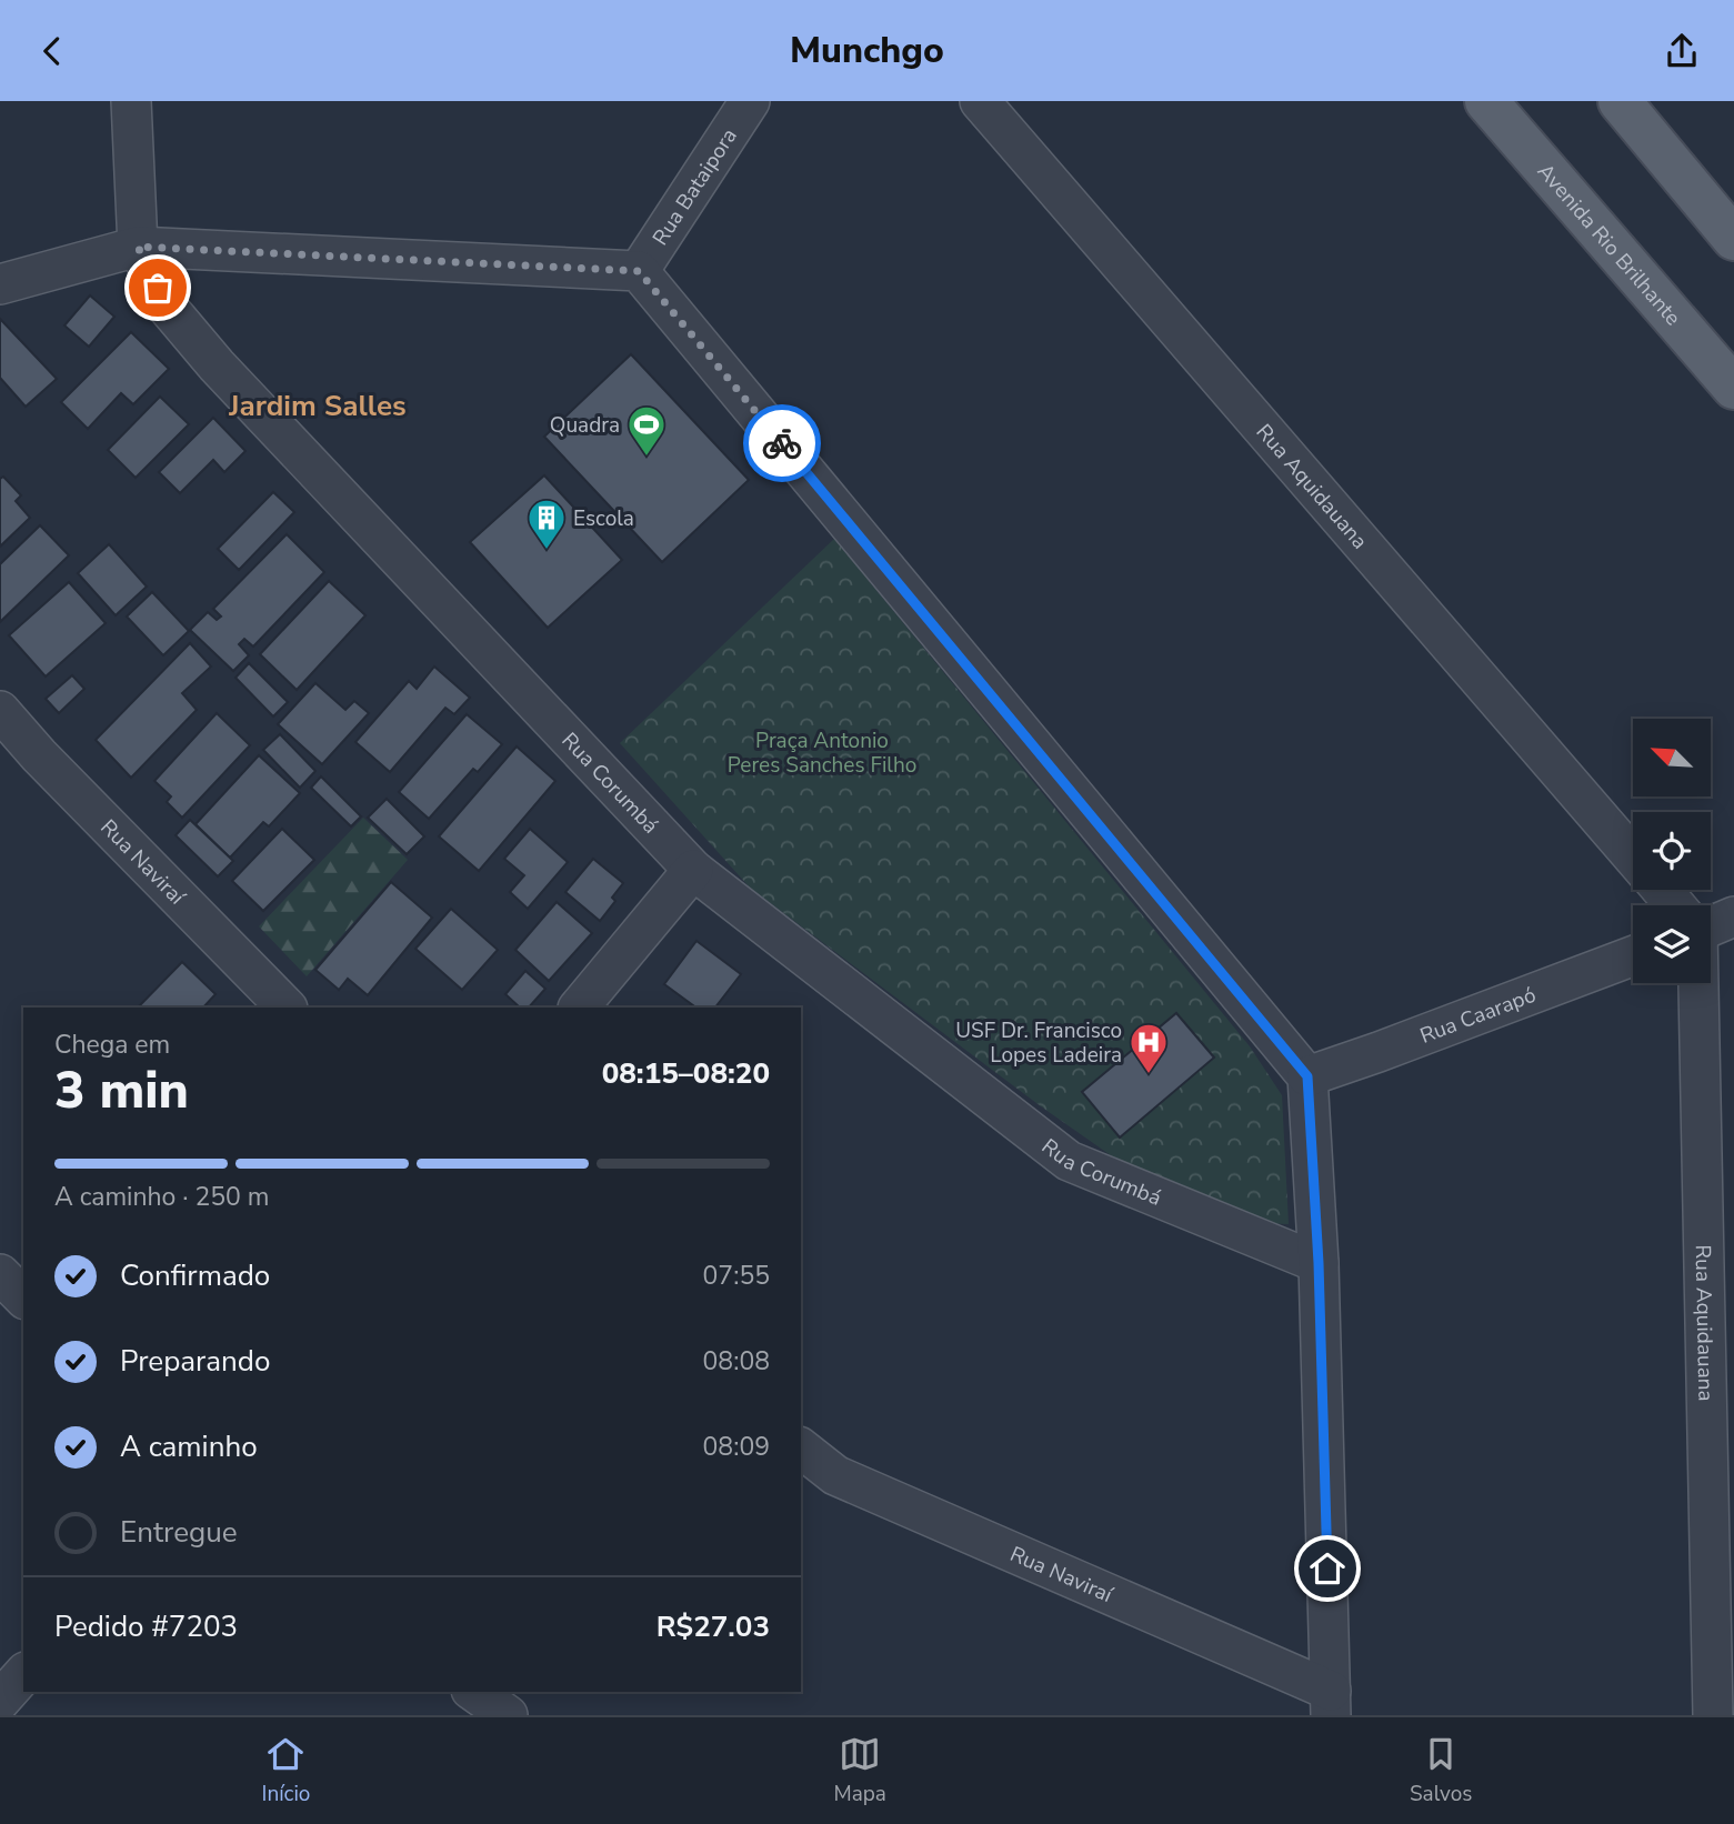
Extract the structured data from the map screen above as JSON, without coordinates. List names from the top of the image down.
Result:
{
  "streets": {
    "main road": ["Avenida Rio Brilhante"],
    "street": [
      "Rua Bataipora",
      "Rua Aquidauana",
      "Rua Corumbá",
      "Rua Naviraí",
      "Rua Caarapó"
    ]
  },
  "districts": ["Jardim Salles"],
  "parks": ["Praça Antonio Peres Sanches Filho"],
  "places": {
    "sports": ["Quadra"],
    "building": ["Escola"],
    "hospital": ["USF Dr. Francisco Lopes Ladeira"]
  },
  "north": "top left",
  "page": {
    "header": "Munchgo",
    "heading": ["3 min", "Chega em", "08:15–08:20"],
    "panel": ["Pedido #7203", "R$27.03"],
    "bar": "A caminho · 250 m",
    "list": [
      ["Confirmado", "07:55"],
      ["Preparando", "08:08"],
      ["A caminho", "08:09"],
      "Entregue"
    ],
    "tabs": ["Início", "Mapa", "Salvos"]
  }
}
